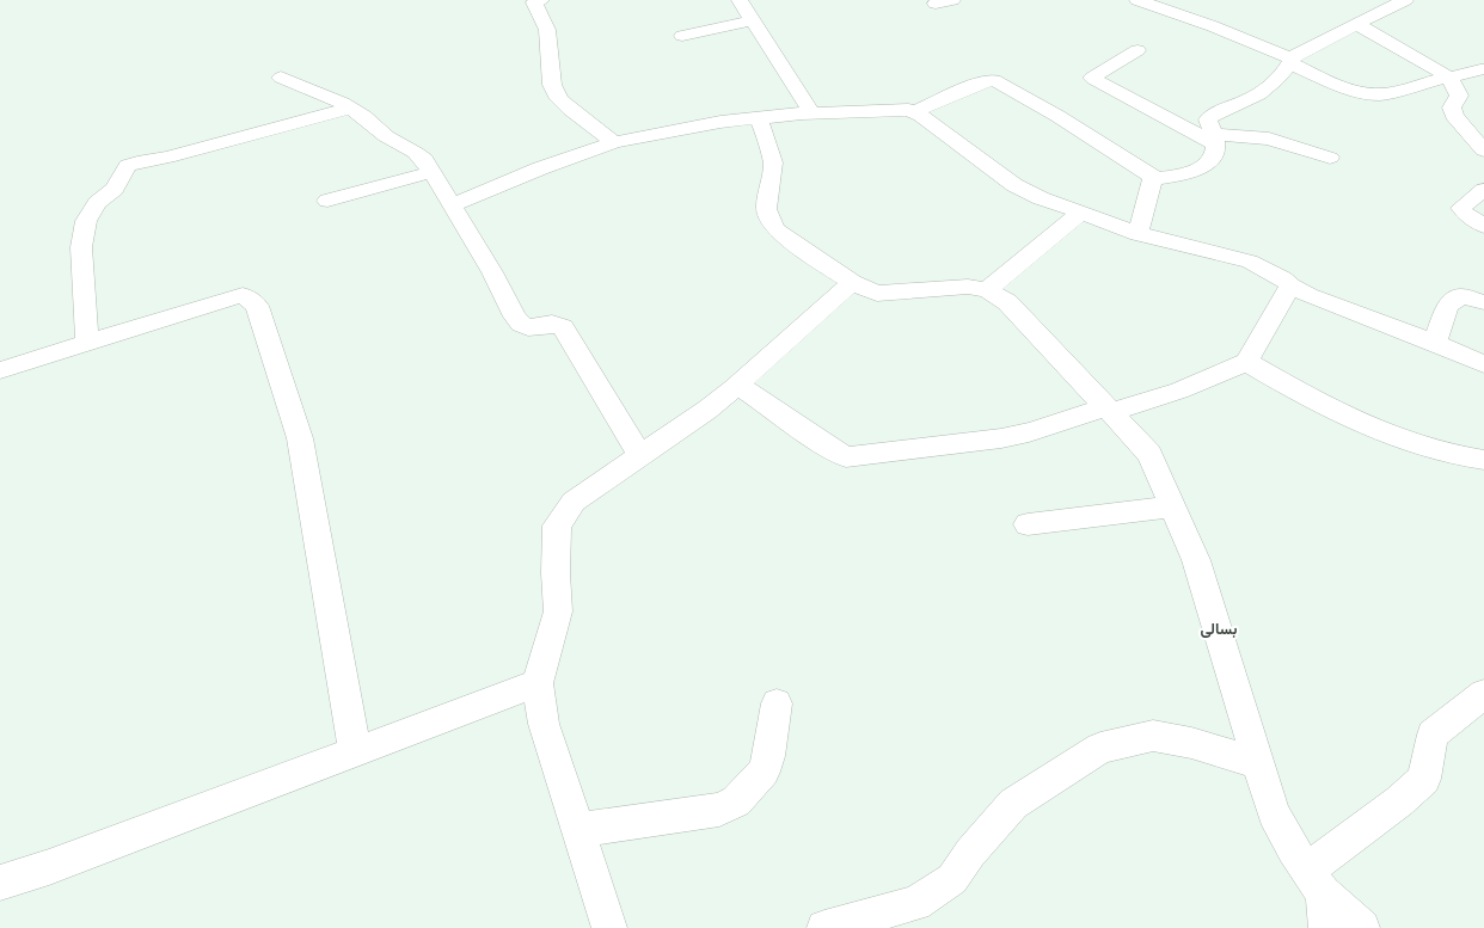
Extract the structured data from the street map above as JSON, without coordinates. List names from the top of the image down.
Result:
{
  "districts": ["بسالی"]
}
